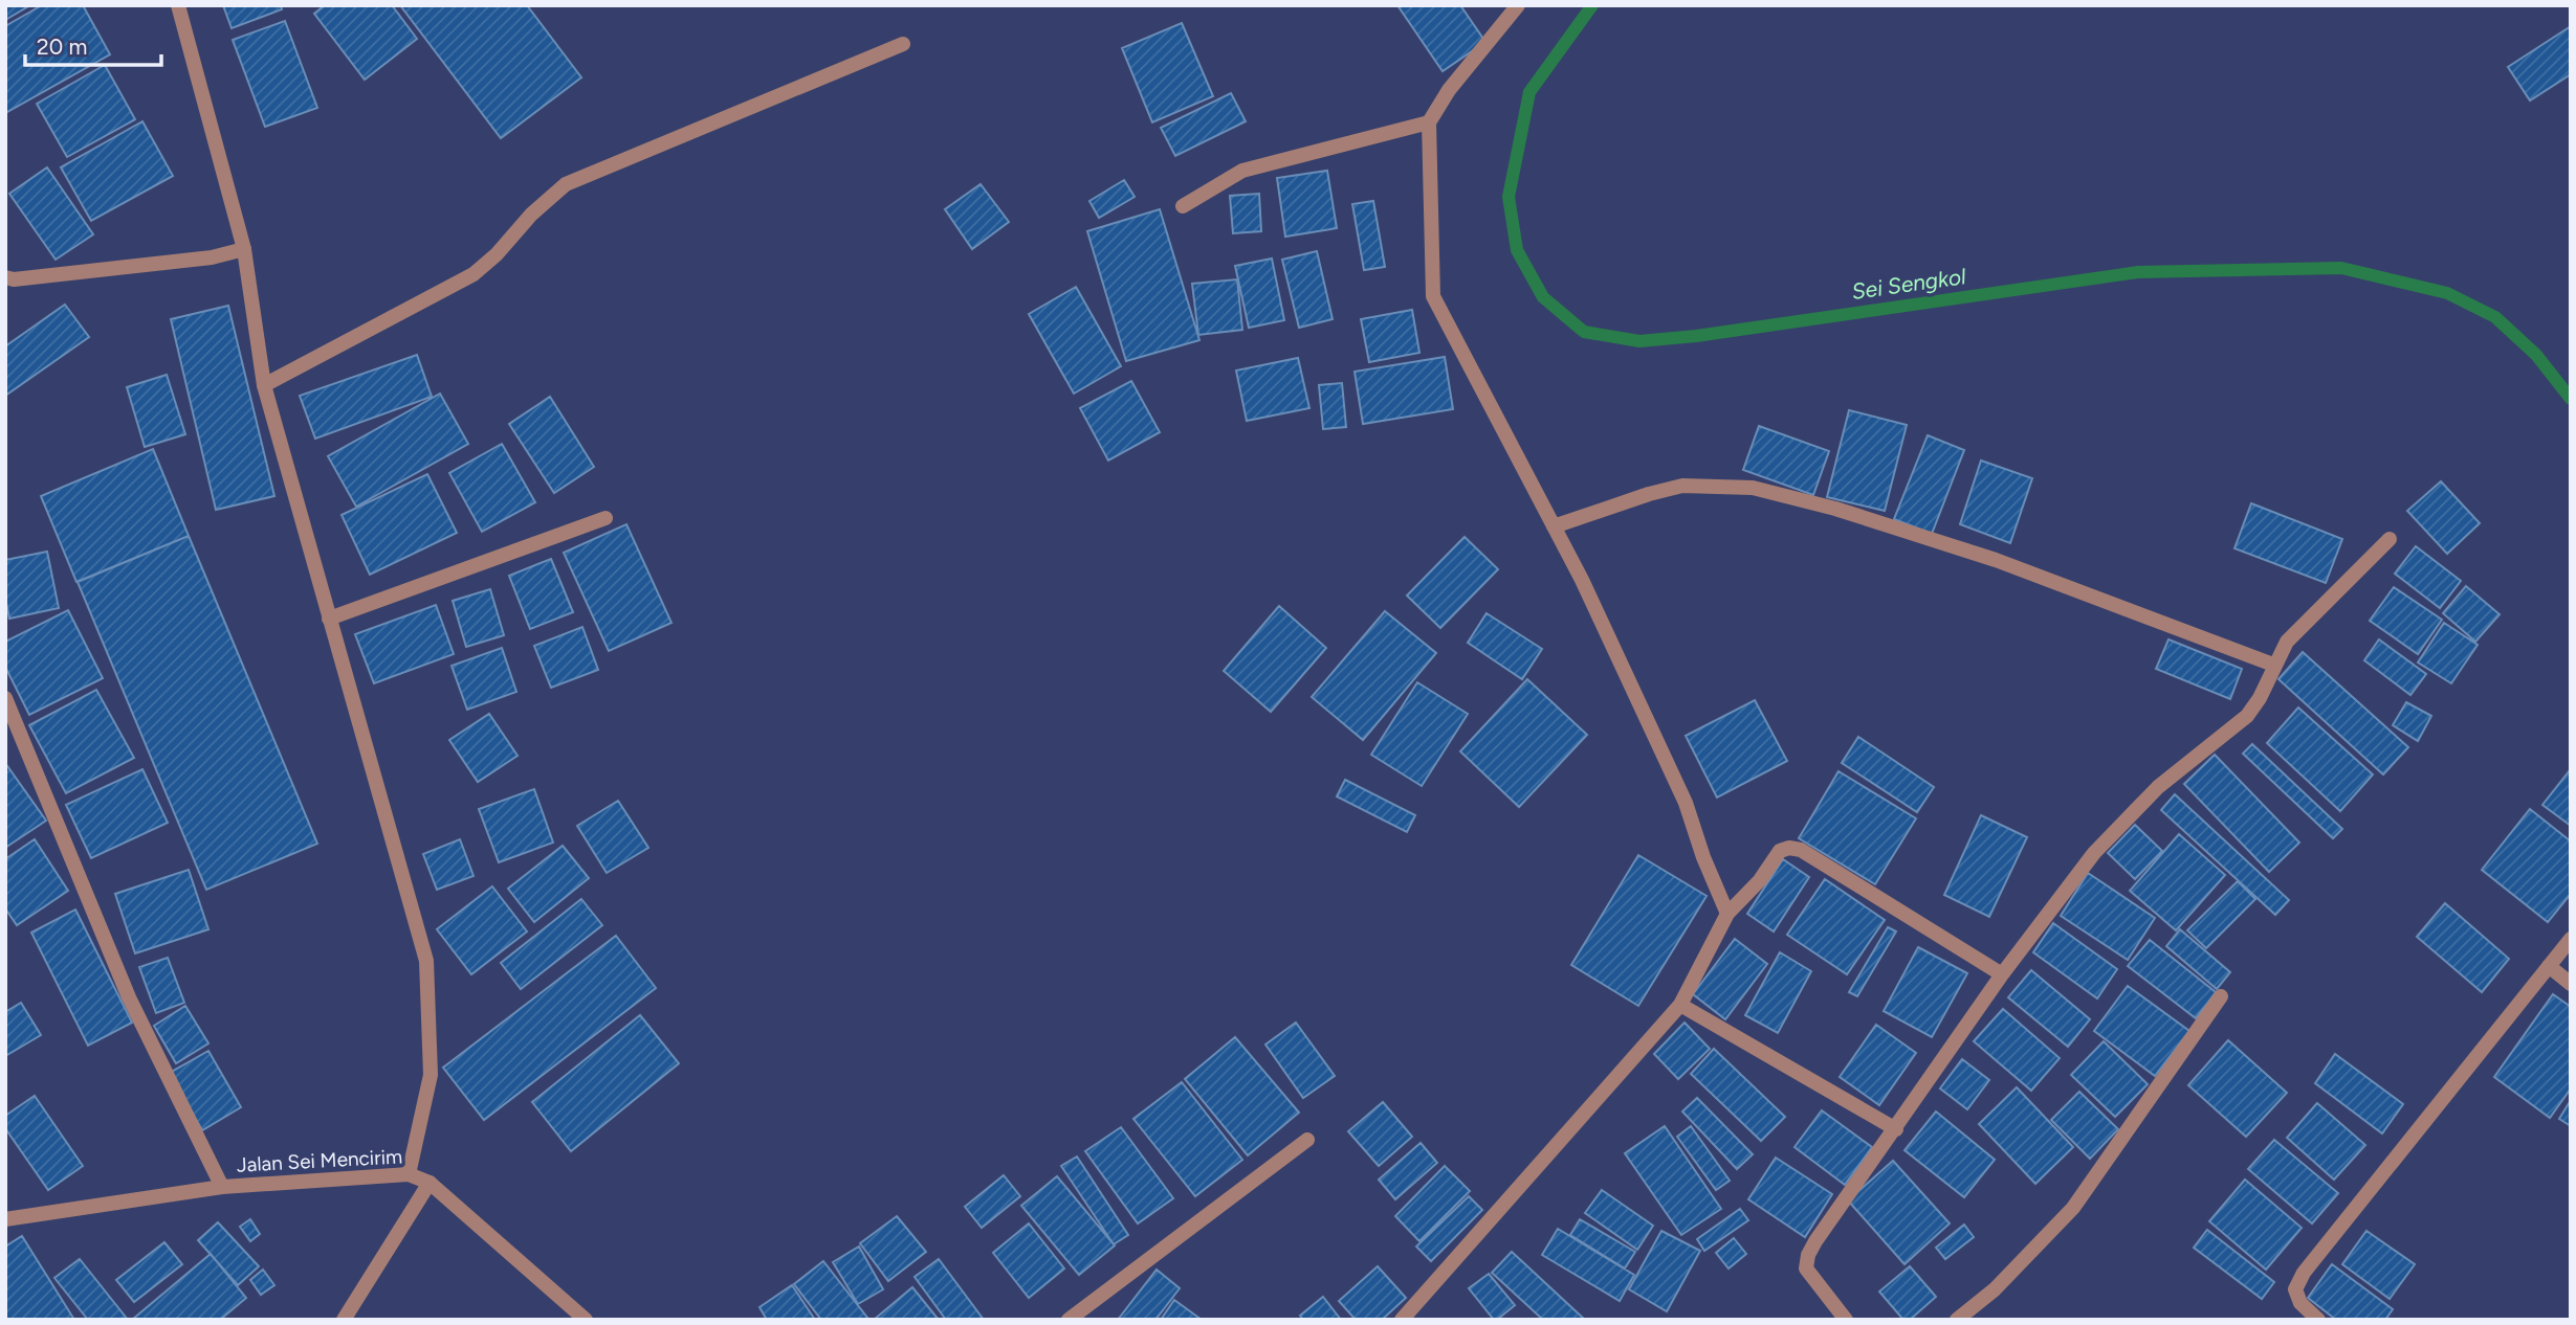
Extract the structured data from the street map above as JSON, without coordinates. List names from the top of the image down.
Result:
{
  "streets": {
    "street": ["Jalan Sei Mencirim"]
  },
  "water": ["Sei Sengkol"],
  "scale_bar": "20 m"
}
